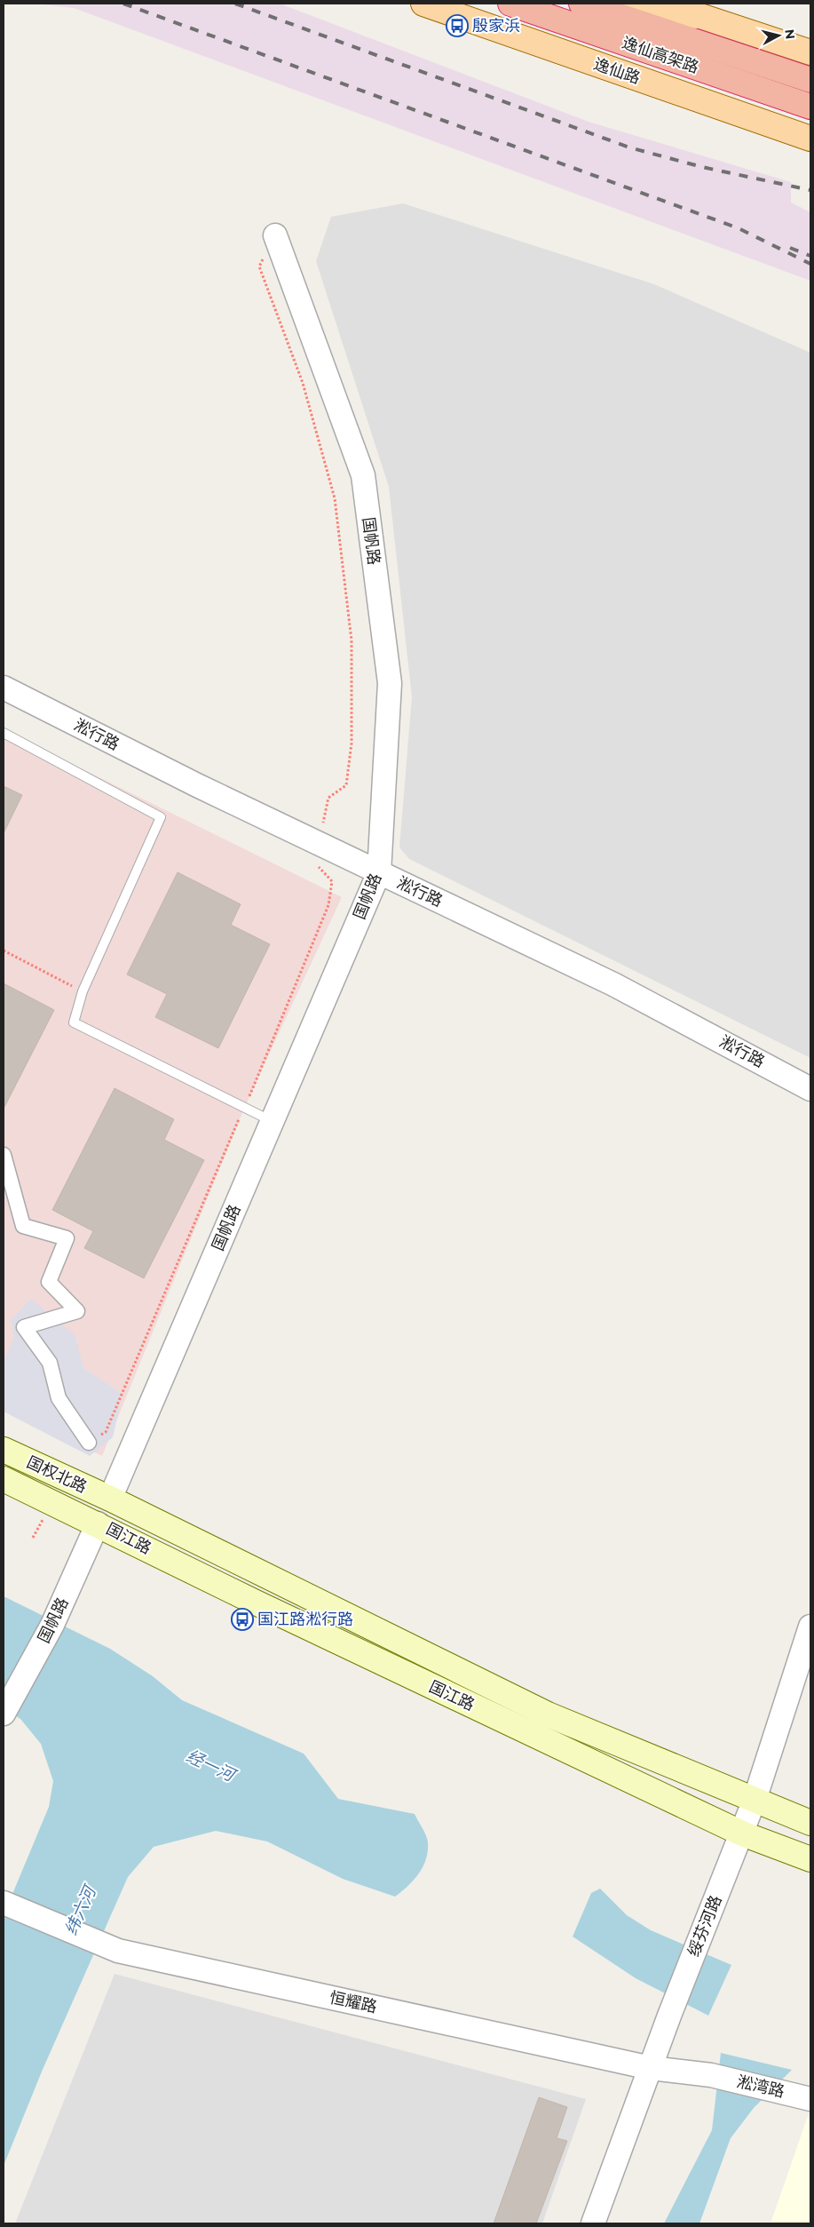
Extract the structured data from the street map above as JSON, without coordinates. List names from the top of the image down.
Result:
{
  "streets": {
    "highway": ["逸仙高架路"],
    "main road": ["逸仙路", "国权北路", "国江路"],
    "street": [
      "国帆路",
      "淞行路",
      "绥芬河路",
      "恒耀路",
      "淞湾路"
    ]
  },
  "crossings": [
    ["国帆路", "淞行路"],
    ["国帆路", "国权北路"],
    ["国帆路", "国江路"],
    ["国权北路", "国江路"],
    ["国江路", "绥芬河路"],
    ["绥芬河路", "恒耀路"],
    ["恒耀路", "淞湾路"]
  ],
  "water": ["经一河", "纬六河"],
  "places": {
    "bus stop": ["殷家浜", "国江路淞行路"]
  },
  "north": "right"
}
